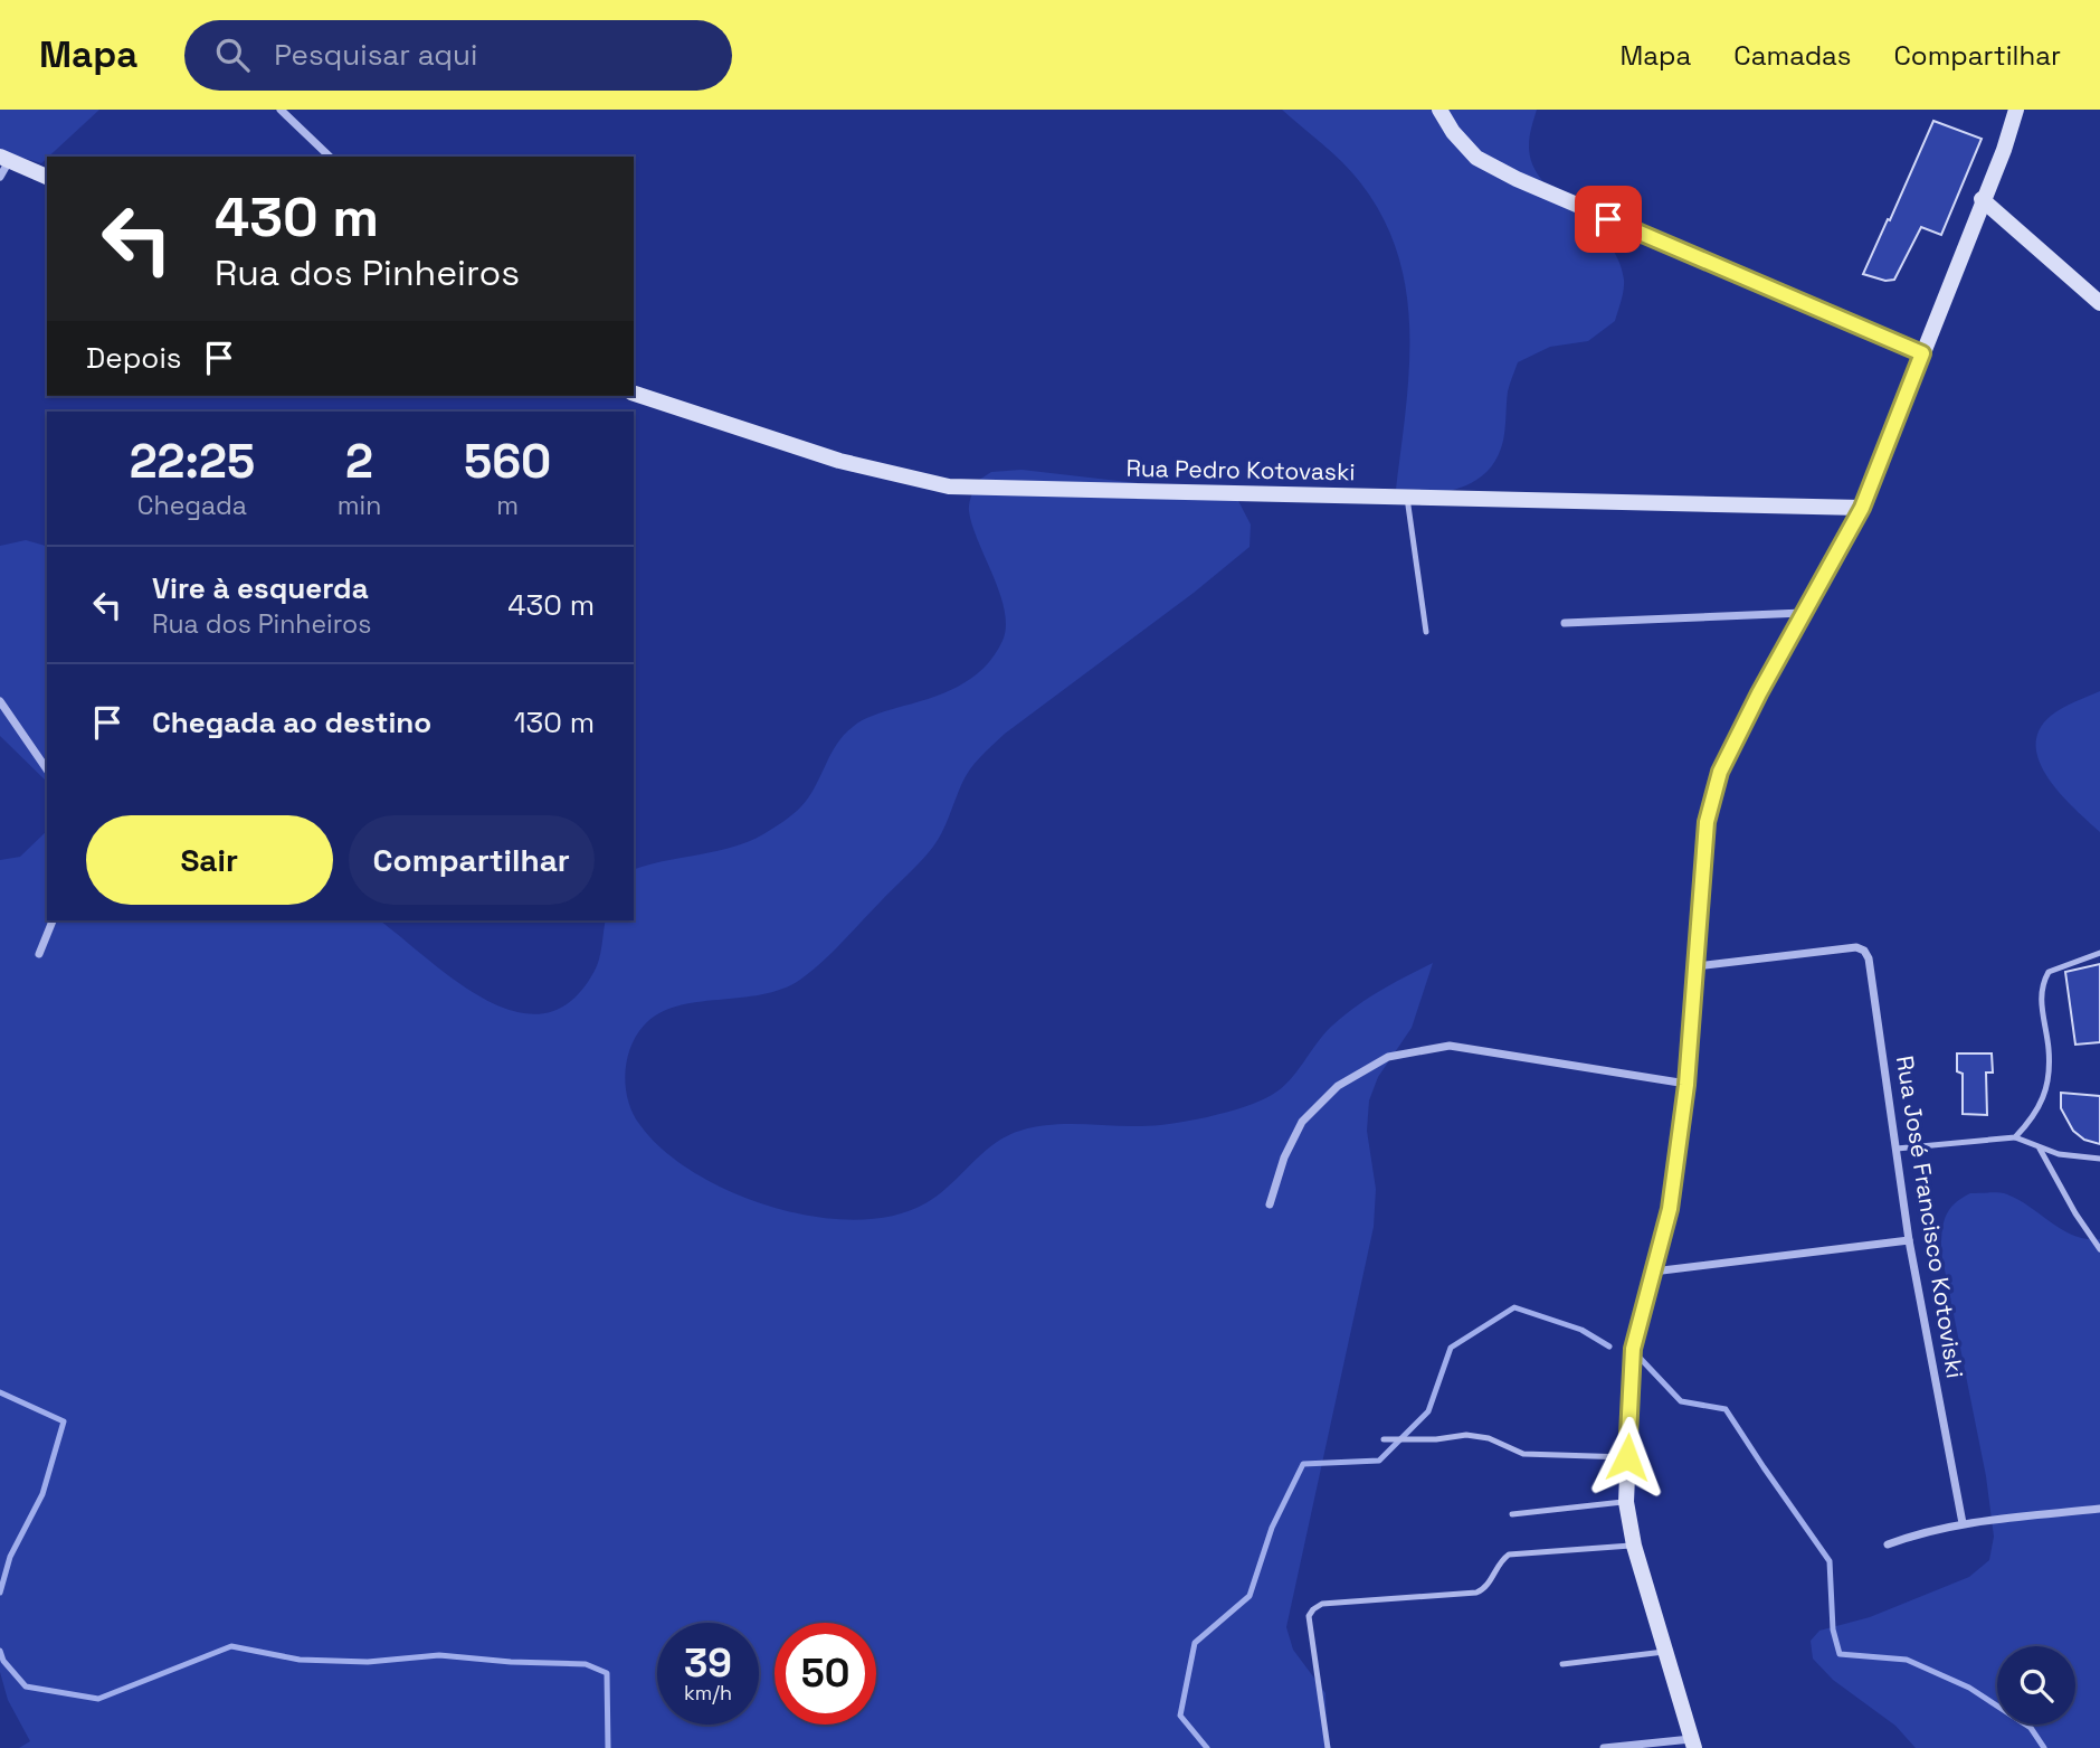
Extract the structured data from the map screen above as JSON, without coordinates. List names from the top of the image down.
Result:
{
  "streets": {
    "street": ["Rua Pedro Kotovaski", "Rua José Francisco Kotoviski"]
  },
  "page": {
    "header": "Mapa",
    "search": "Pesquisar aqui",
    "nav": ["Mapa", "Camadas", "Compartilhar"],
    "turn": ["430 m", "Rua dos Pinheiros"],
    "then": "Depois",
    "eta": [
      "22:25",
      "Chegada",
      "2",
      "min",
      "560",
      "m"
    ],
    "list": [
      {
        "name": "Vire à esquerda",
        "note": "Rua dos Pinheiros",
        "value": "430 m"
      },
      {
        "name": "Chegada ao destino",
        "value": "130 m"
      }
    ],
    "buttons": ["Sair", "Compartilhar"],
    "speed": "39 km/h",
    "limit": "50"
  }
}
